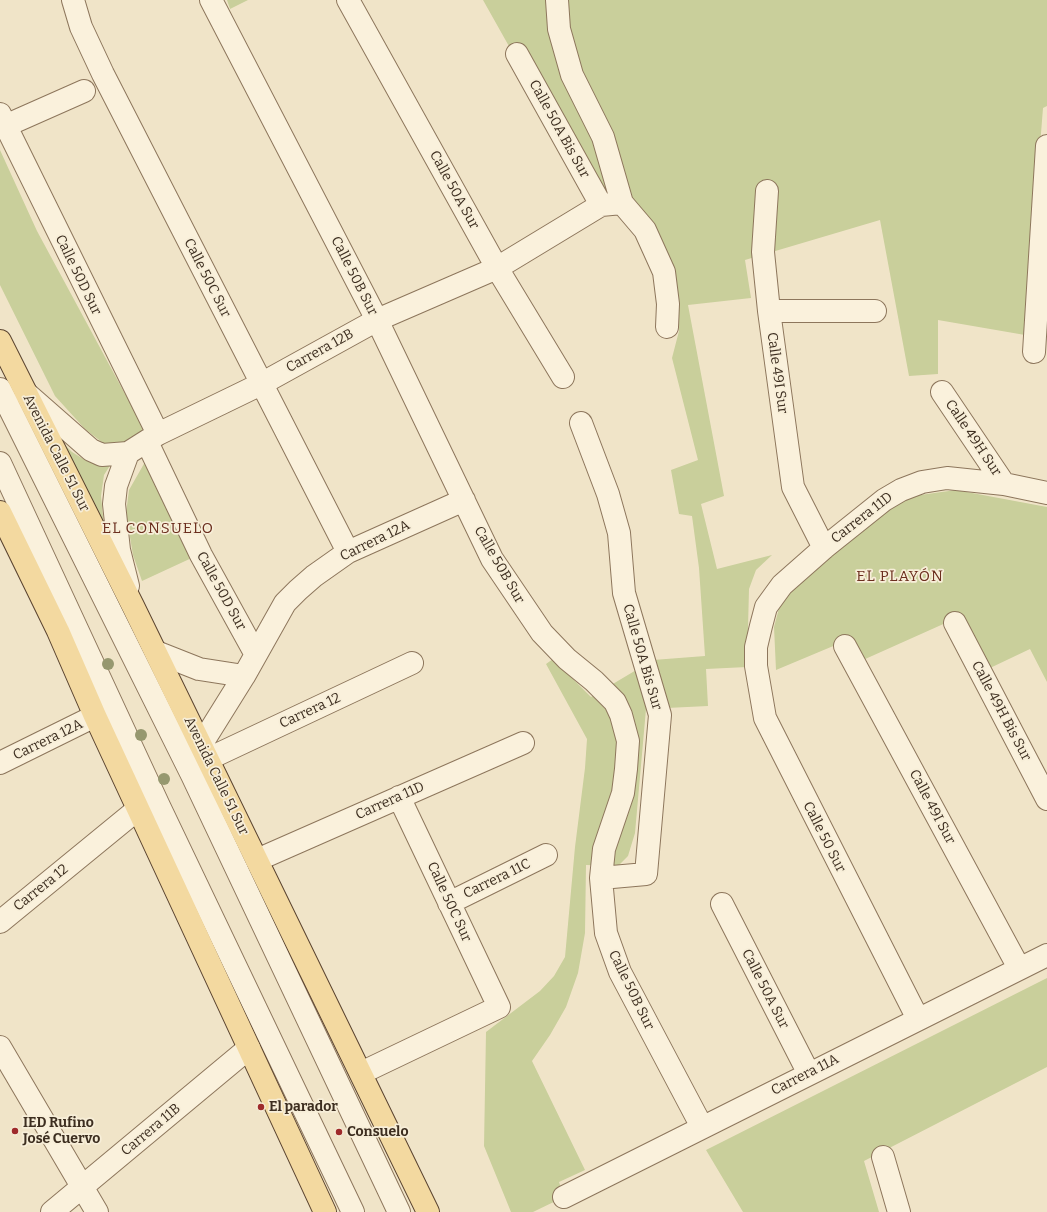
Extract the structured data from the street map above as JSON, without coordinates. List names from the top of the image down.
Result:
{
  "streets": {
    "main road": ["Avenida Calle 51 Sur"],
    "street": [
      "Calle 50A Bis Sur",
      "Calle 50A Sur",
      "Calle 50D Sur",
      "Calle 50B Sur",
      "Calle 50C Sur",
      "Carrera 12B",
      "Calle 49I Sur",
      "Calle 49H Sur",
      "Carrera 11D",
      "Carrera 12A",
      "Carrera 12",
      "Calle 49H Bis Sur",
      "Calle 50 Sur",
      "Carrera 11C",
      "Carrera 11A",
      "Carrera 11B"
    ]
  },
  "crossings": [
    ["Calle 50A Bis Sur", "Calle 50B Sur"],
    ["Calle 50A Bis Sur", "Carrera 12B"],
    ["Calle 50A Sur", "Carrera 12B"],
    ["Calle 50A Sur", "Carrera 11A"],
    ["Calle 50D Sur", "Carrera 12B"],
    ["Calle 50D Sur", "Carrera 12A"],
    ["Calle 50B Sur", "Carrera 12B"],
    ["Calle 50B Sur", "Carrera 12A"],
    ["Calle 50B Sur", "Carrera 11A"],
    ["Calle 50C Sur", "Carrera 12B"],
    ["Calle 50C Sur", "Avenida Calle 51 Sur"],
    ["Calle 50C Sur", "Carrera 11D"],
    ["Calle 50C Sur", "Carrera 12A"],
    ["Calle 50C Sur", "Carrera 11C"],
    ["Carrera 12B", "Avenida Calle 51 Sur"],
    ["Calle 49I Sur", "Carrera 11D"],
    ["Calle 49I Sur", "Carrera 11A"],
    ["Calle 49H Sur", "Carrera 11D"],
    ["Avenida Calle 51 Sur", "Carrera 11D"],
    ["Avenida Calle 51 Sur", "Carrera 12A"],
    ["Avenida Calle 51 Sur", "Carrera 12"],
    ["Carrera 11D", "Calle 50 Sur"],
    ["Carrera 12A", "Carrera 12"],
    ["Calle 50 Sur", "Carrera 11A"]
  ],
  "districts": ["EL CONSUELO", "EL PLAYÓN"],
  "places": ["El parador", "IED Rufino José Cuervo", "Consuelo"]
}
